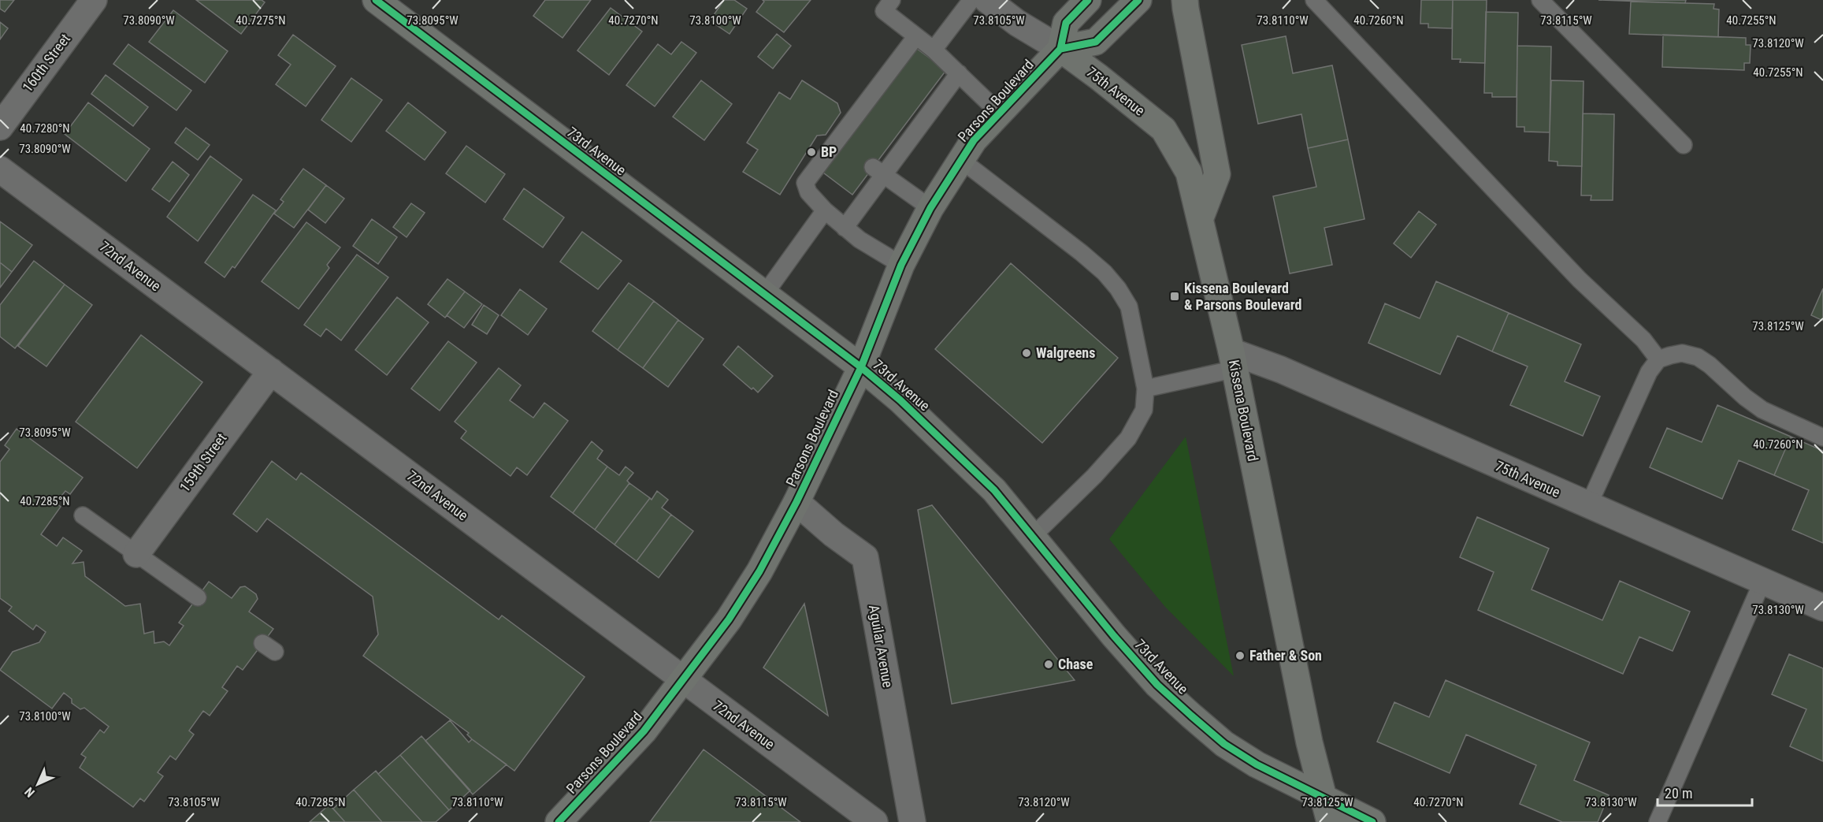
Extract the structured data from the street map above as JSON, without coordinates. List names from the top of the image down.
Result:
{
  "streets": {
    "street": [
      "160th Street",
      "75th Avenue",
      "Parsons Boulevard",
      "73rd Avenue",
      "72nd Avenue",
      "Kissena Boulevard",
      "159th Street",
      "Aguilar Avenue"
    ]
  },
  "crossings": [
    ["75th Avenue", "Parsons Boulevard"],
    ["75th Avenue", "Kissena Boulevard"],
    ["Parsons Boulevard", "73rd Avenue"],
    ["Parsons Boulevard", "72nd Avenue"],
    ["Parsons Boulevard", "Aguilar Avenue"],
    ["73rd Avenue", "Kissena Boulevard"],
    ["72nd Avenue", "159th Street"]
  ],
  "places": {
    "other": [
      "BP",
      "Walgreens",
      "Father & Son",
      "Chase"
    ],
    "transit": ["Kissena Boulevard & Parsons Boulevard"]
  },
  "scale_bar": "20 m",
  "north": "bottom left",
  "coordinates": [
    "40.7255°N",
    "73.8090°W",
    "40.7275°N",
    "73.8095°W",
    "40.7270°N",
    "73.8100°W",
    "73.8105°W",
    "73.8110°W",
    "40.7260°N",
    "73.8115°W",
    "73.8120°W",
    "40.7280°N",
    "73.8125°W",
    "40.7285°N",
    "73.8130°W"
  ]
}
